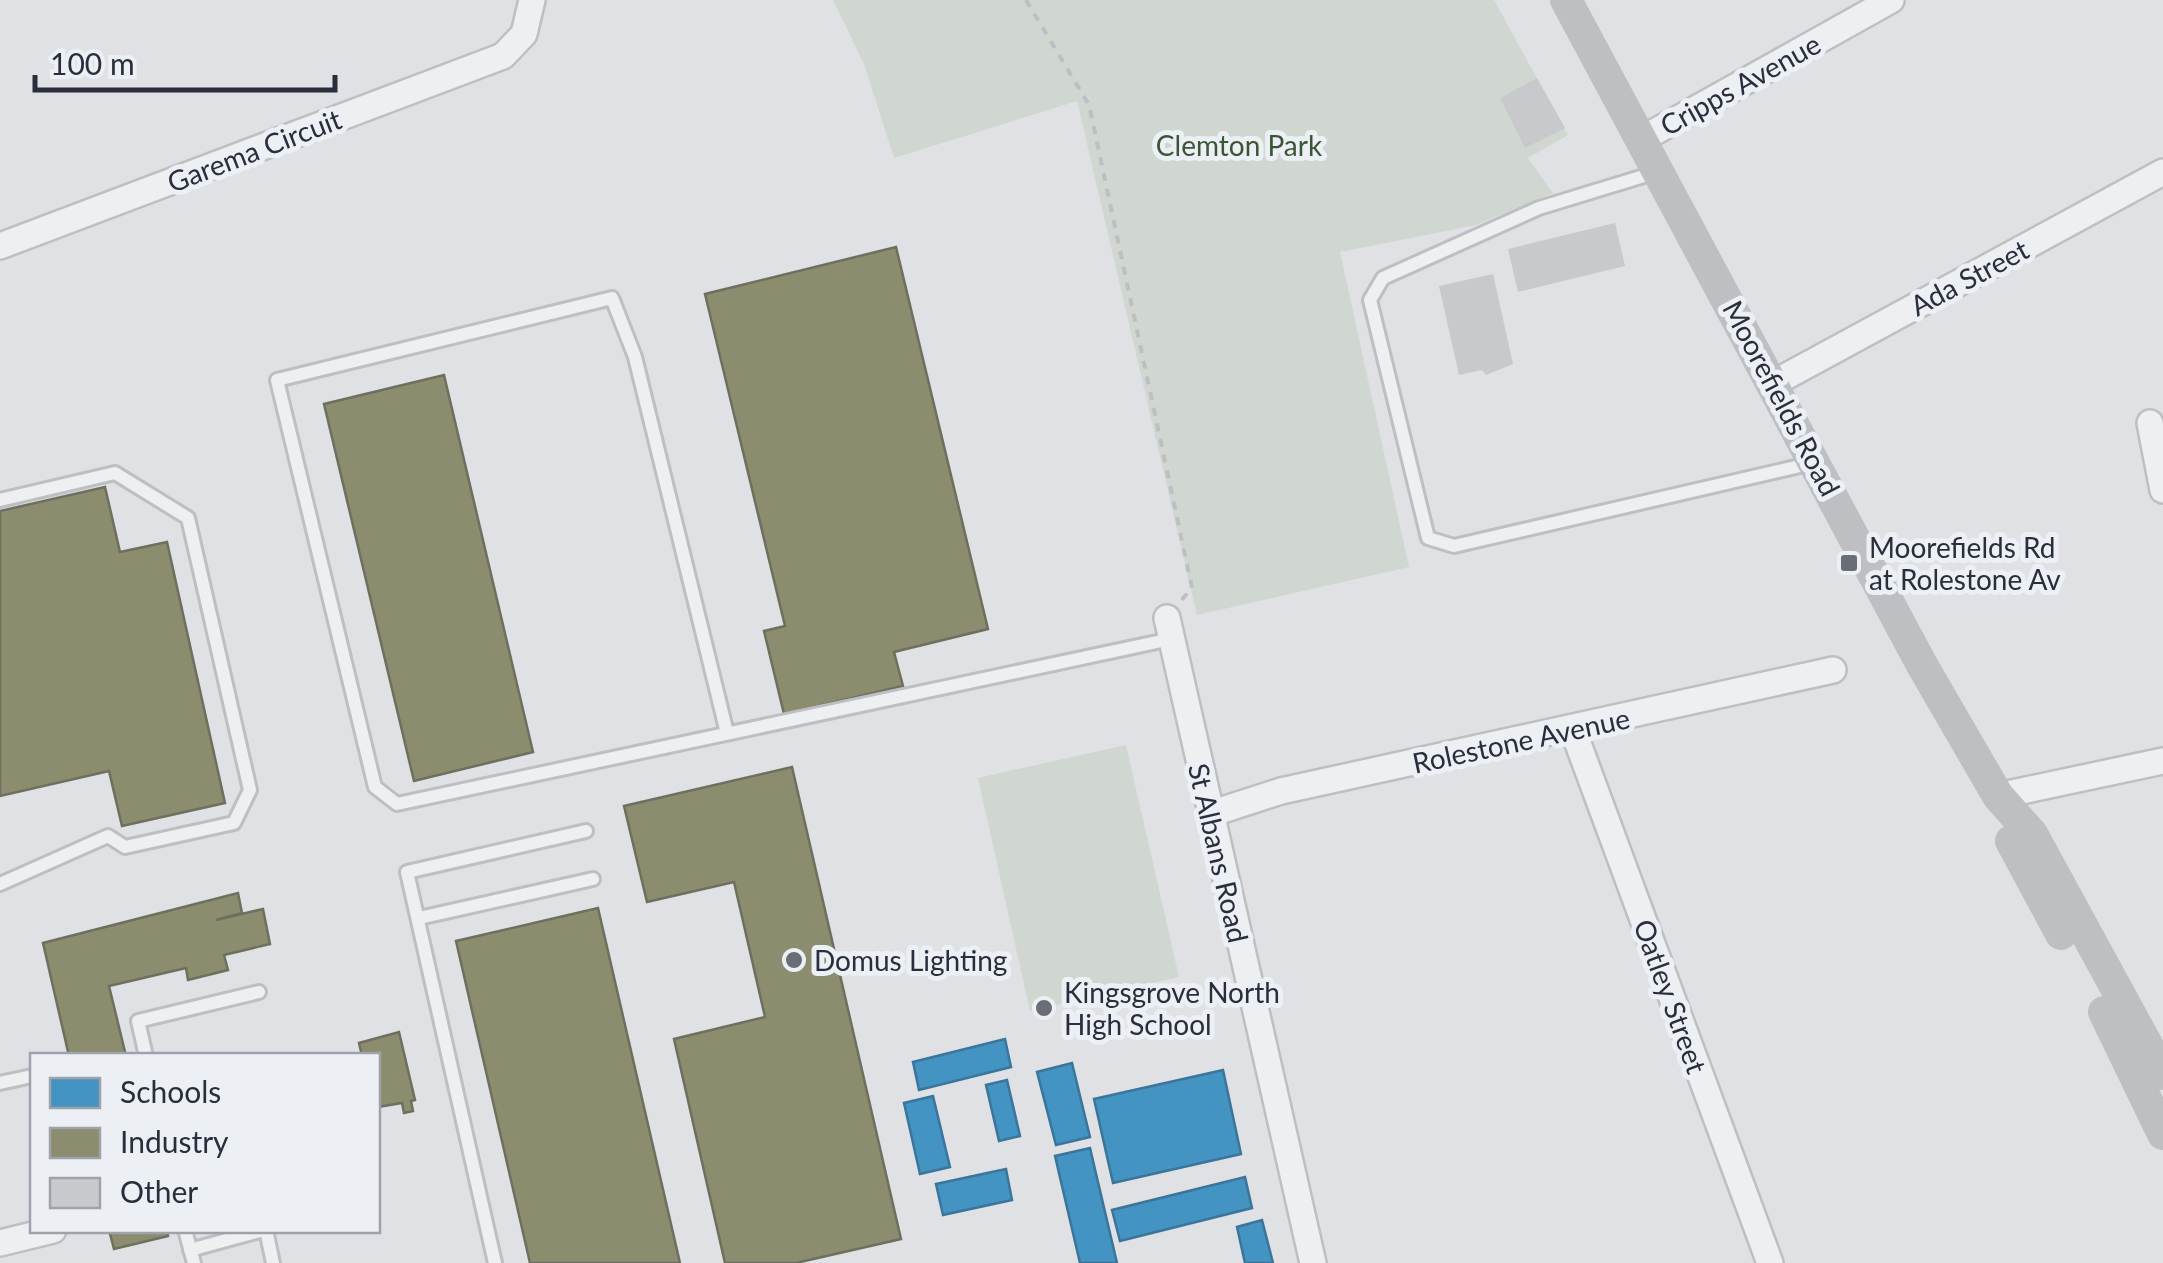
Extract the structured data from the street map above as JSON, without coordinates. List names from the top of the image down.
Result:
{
  "streets": {
    "main road": ["Moorefields Road"],
    "street": [
      "Cripps Avenue",
      "Garema Circuit",
      "Ada Street",
      "Rolestone Avenue",
      "St Albans Road",
      "Oatley Street"
    ]
  },
  "crossings": [
    ["Cripps Avenue", "Moorefields Road"],
    ["Ada Street", "Moorefields Road"],
    ["Rolestone Avenue", "St Albans Road"],
    ["Rolestone Avenue", "Oatley Street"]
  ],
  "parks": ["Clemton Park"],
  "places": {
    "transit": ["Moorefields Rd at Rolestone Av"],
    "other": ["Domus Lighting", "Kingsgrove North High School"]
  },
  "legend": ["Schools", "Industry", "Other"],
  "scale_bar": "100 m"
}
